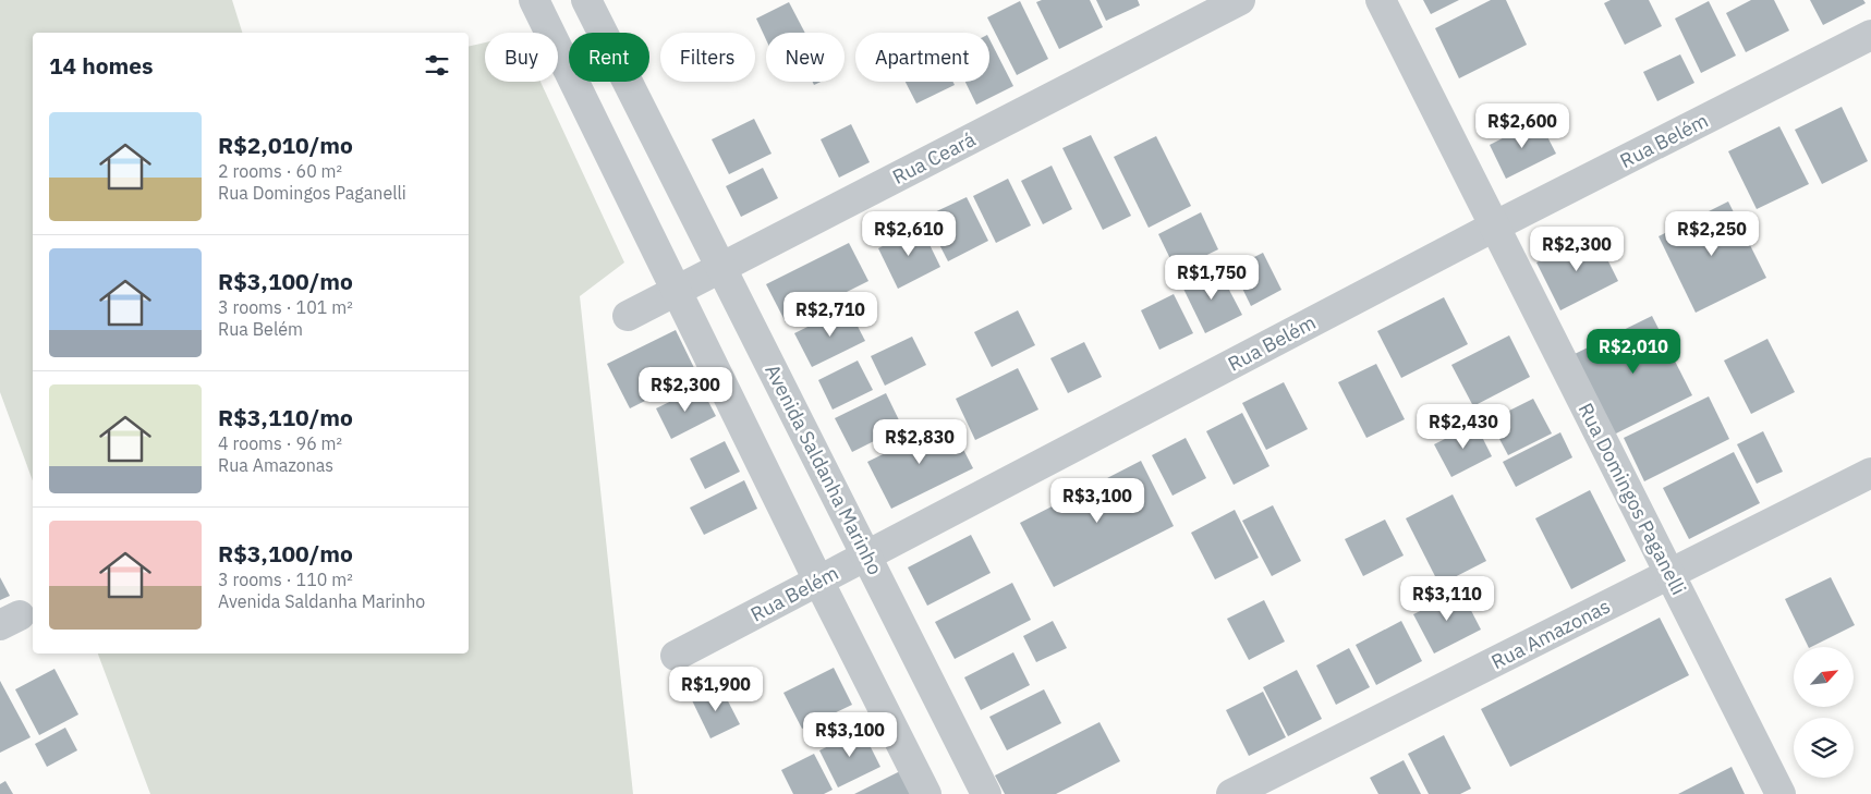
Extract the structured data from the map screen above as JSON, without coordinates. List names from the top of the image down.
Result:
{
  "streets": {
    "street": [
      "Rua Belém",
      "Rua Ceará",
      "Avenida Saldanha Marinho",
      "Rua Domingos Paganelli",
      "Rua Amazonas"
    ]
  },
  "crossings": [
    ["Rua Belém", "Avenida Saldanha Marinho"],
    ["Rua Belém", "Rua Domingos Paganelli"],
    ["Rua Ceará", "Avenida Saldanha Marinho"],
    ["Rua Domingos Paganelli", "Rua Amazonas"]
  ],
  "north": "top right",
  "page": {
    "chip": [
      "Buy",
      "Rent",
      "Filters",
      "New",
      "Apartment"
    ],
    "heading": "14 homes",
    "list": [
      {
        "name": "R$2,010/mo",
        "note": "2 rooms · 60 m² · Rua Domingos Paganelli"
      },
      {
        "name": "R$3,100/mo",
        "note": "3 rooms · 101 m² · Rua Belém"
      },
      {
        "name": "R$3,110/mo",
        "note": "4 rooms · 96 m² · Rua Amazonas"
      },
      {
        "name": "R$3,100/mo",
        "note": "3 rooms · 110 m² · Avenida Saldanha Marinho"
      }
    ],
    "price": [
      "R$2,600",
      "R$2,610",
      "R$2,250",
      "R$2,300",
      "R$1,750",
      "R$2,710",
      "R$2,010",
      "R$2,300",
      "R$2,430",
      "R$2,830",
      "R$3,100",
      "R$3,110",
      "R$1,900",
      "R$3,100"
    ]
  }
}
